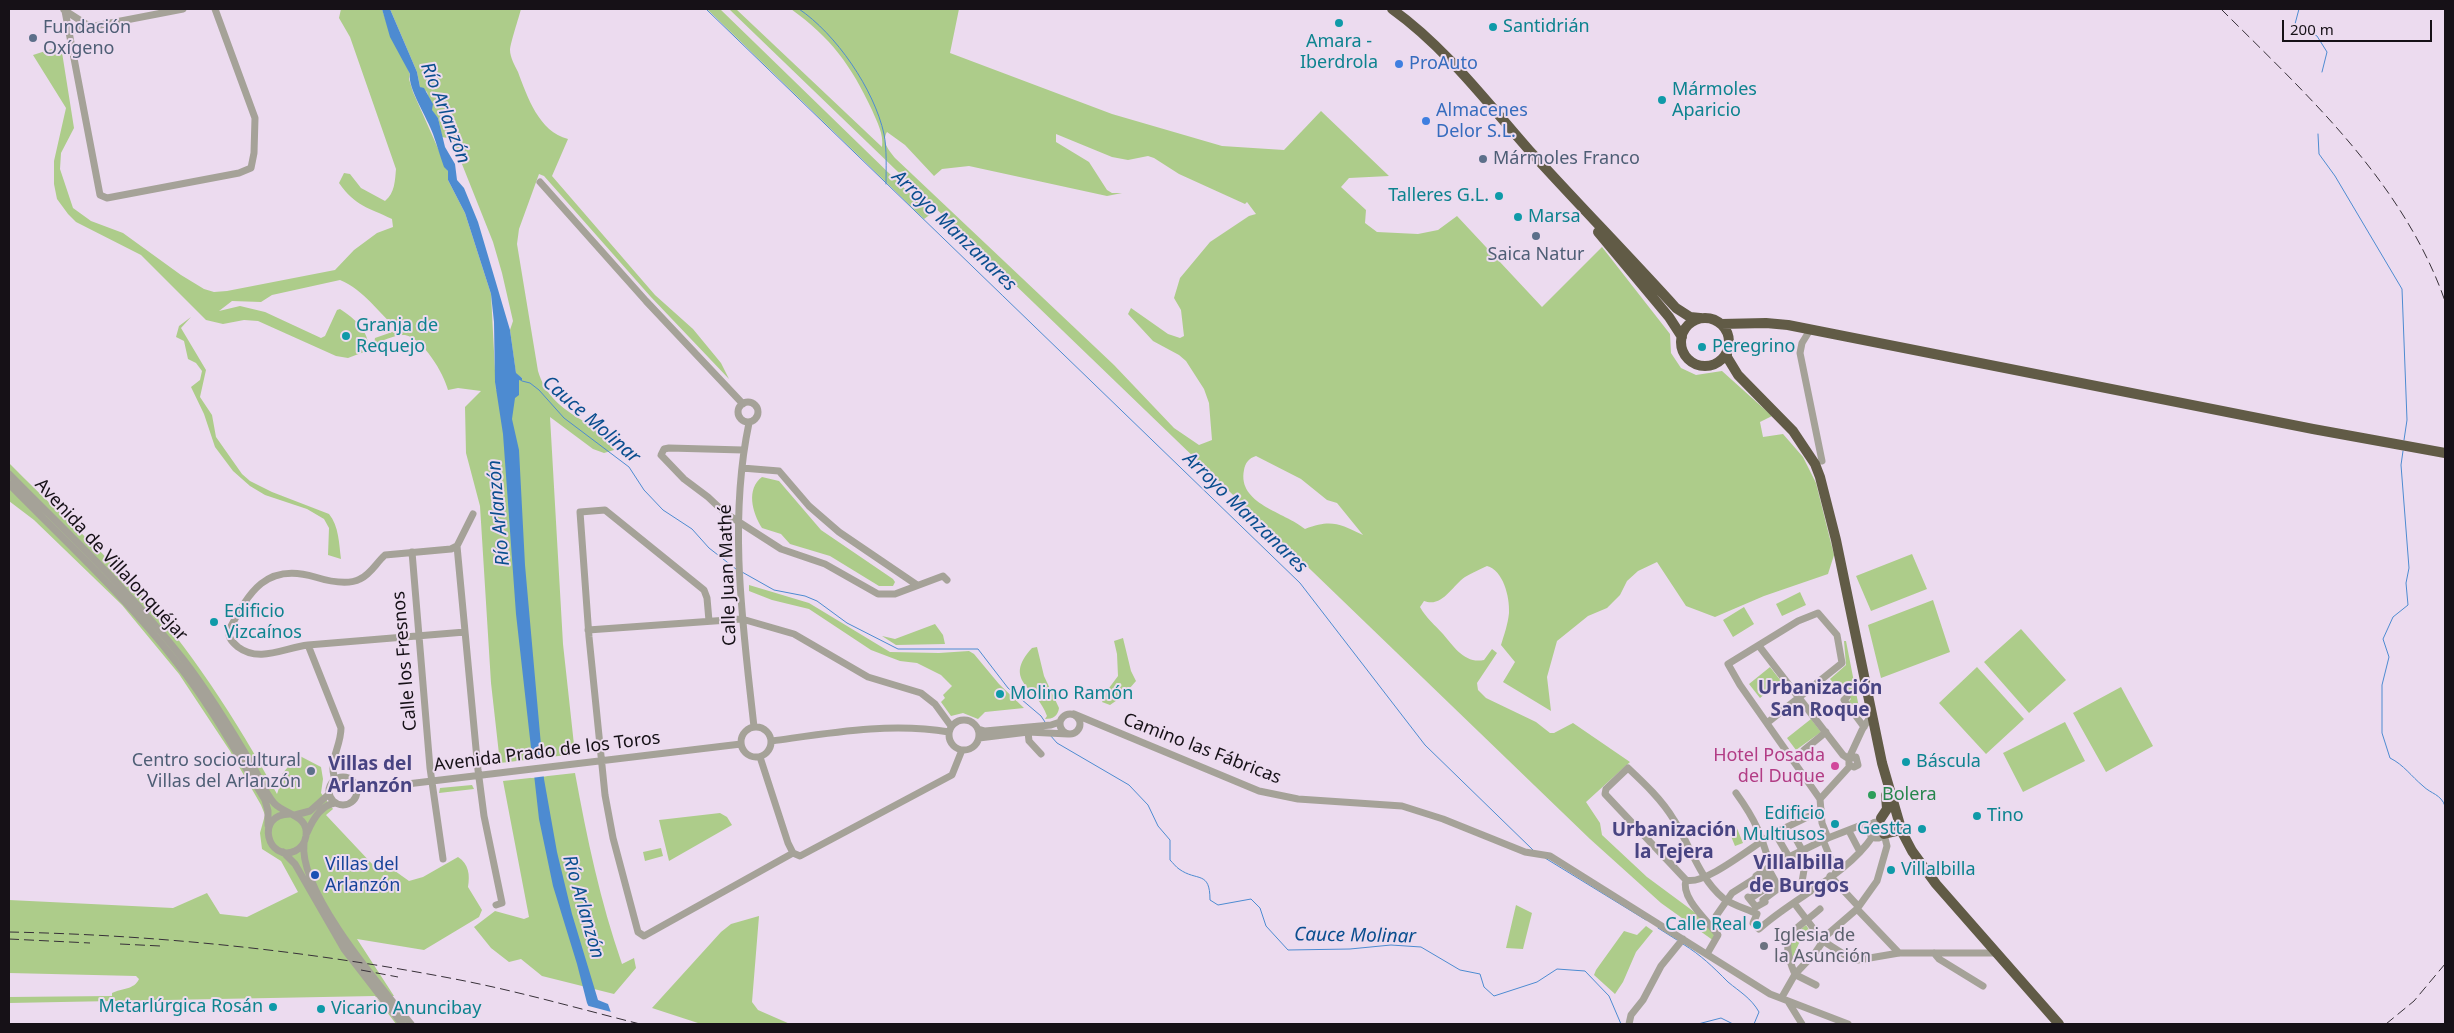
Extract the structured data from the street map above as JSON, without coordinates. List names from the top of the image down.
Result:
{
  "streets": {
    "street": [
      "Avenida de Villalonquéjar",
      "Calle Juan Mathé",
      "Calle los Fresnos",
      "Camino las Fábricas",
      "Avenida Prado de los Toros"
    ]
  },
  "crossings": [
    ["Calle Juan Mathé", "Avenida Prado de los Toros"],
    ["Calle los Fresnos", "Avenida Prado de los Toros"]
  ],
  "districts": [
    "Urbanización San Roque",
    "Villas del Arlanzón",
    "Urbanización la Tejera",
    "Villalbilla de Burgos"
  ],
  "water": ["Río Arlanzón", "Arroyo Manzanares", "Cauce Molinar"],
  "places": [
    "Amara - Iberdrola",
    "Santidrián",
    "Fundación Oxígeno",
    "ProAuto",
    "Mármoles Aparicio",
    "Almacenes Delor S.L.",
    "Mármoles Franco",
    "Talleres G.L.",
    "Marsa",
    "Saica Natur",
    "Granja de Requejo",
    "Peregrino",
    "Edificio Vizcaínos",
    "Molino Ramón",
    "Báscula",
    "Hotel Posada del Duque",
    "Centro sociocultural Villas del Arlanzón",
    "Bolera",
    "Tino",
    "Edificio Multiusos",
    "Gestta",
    "Villalbilla",
    "Villas del Arlanzón",
    "Calle Real",
    "Iglesia de la Asunción",
    "Metarlúrgica Rosán",
    "Vicario Anuncibay"
  ],
  "scale_bar": "200 m"
}
